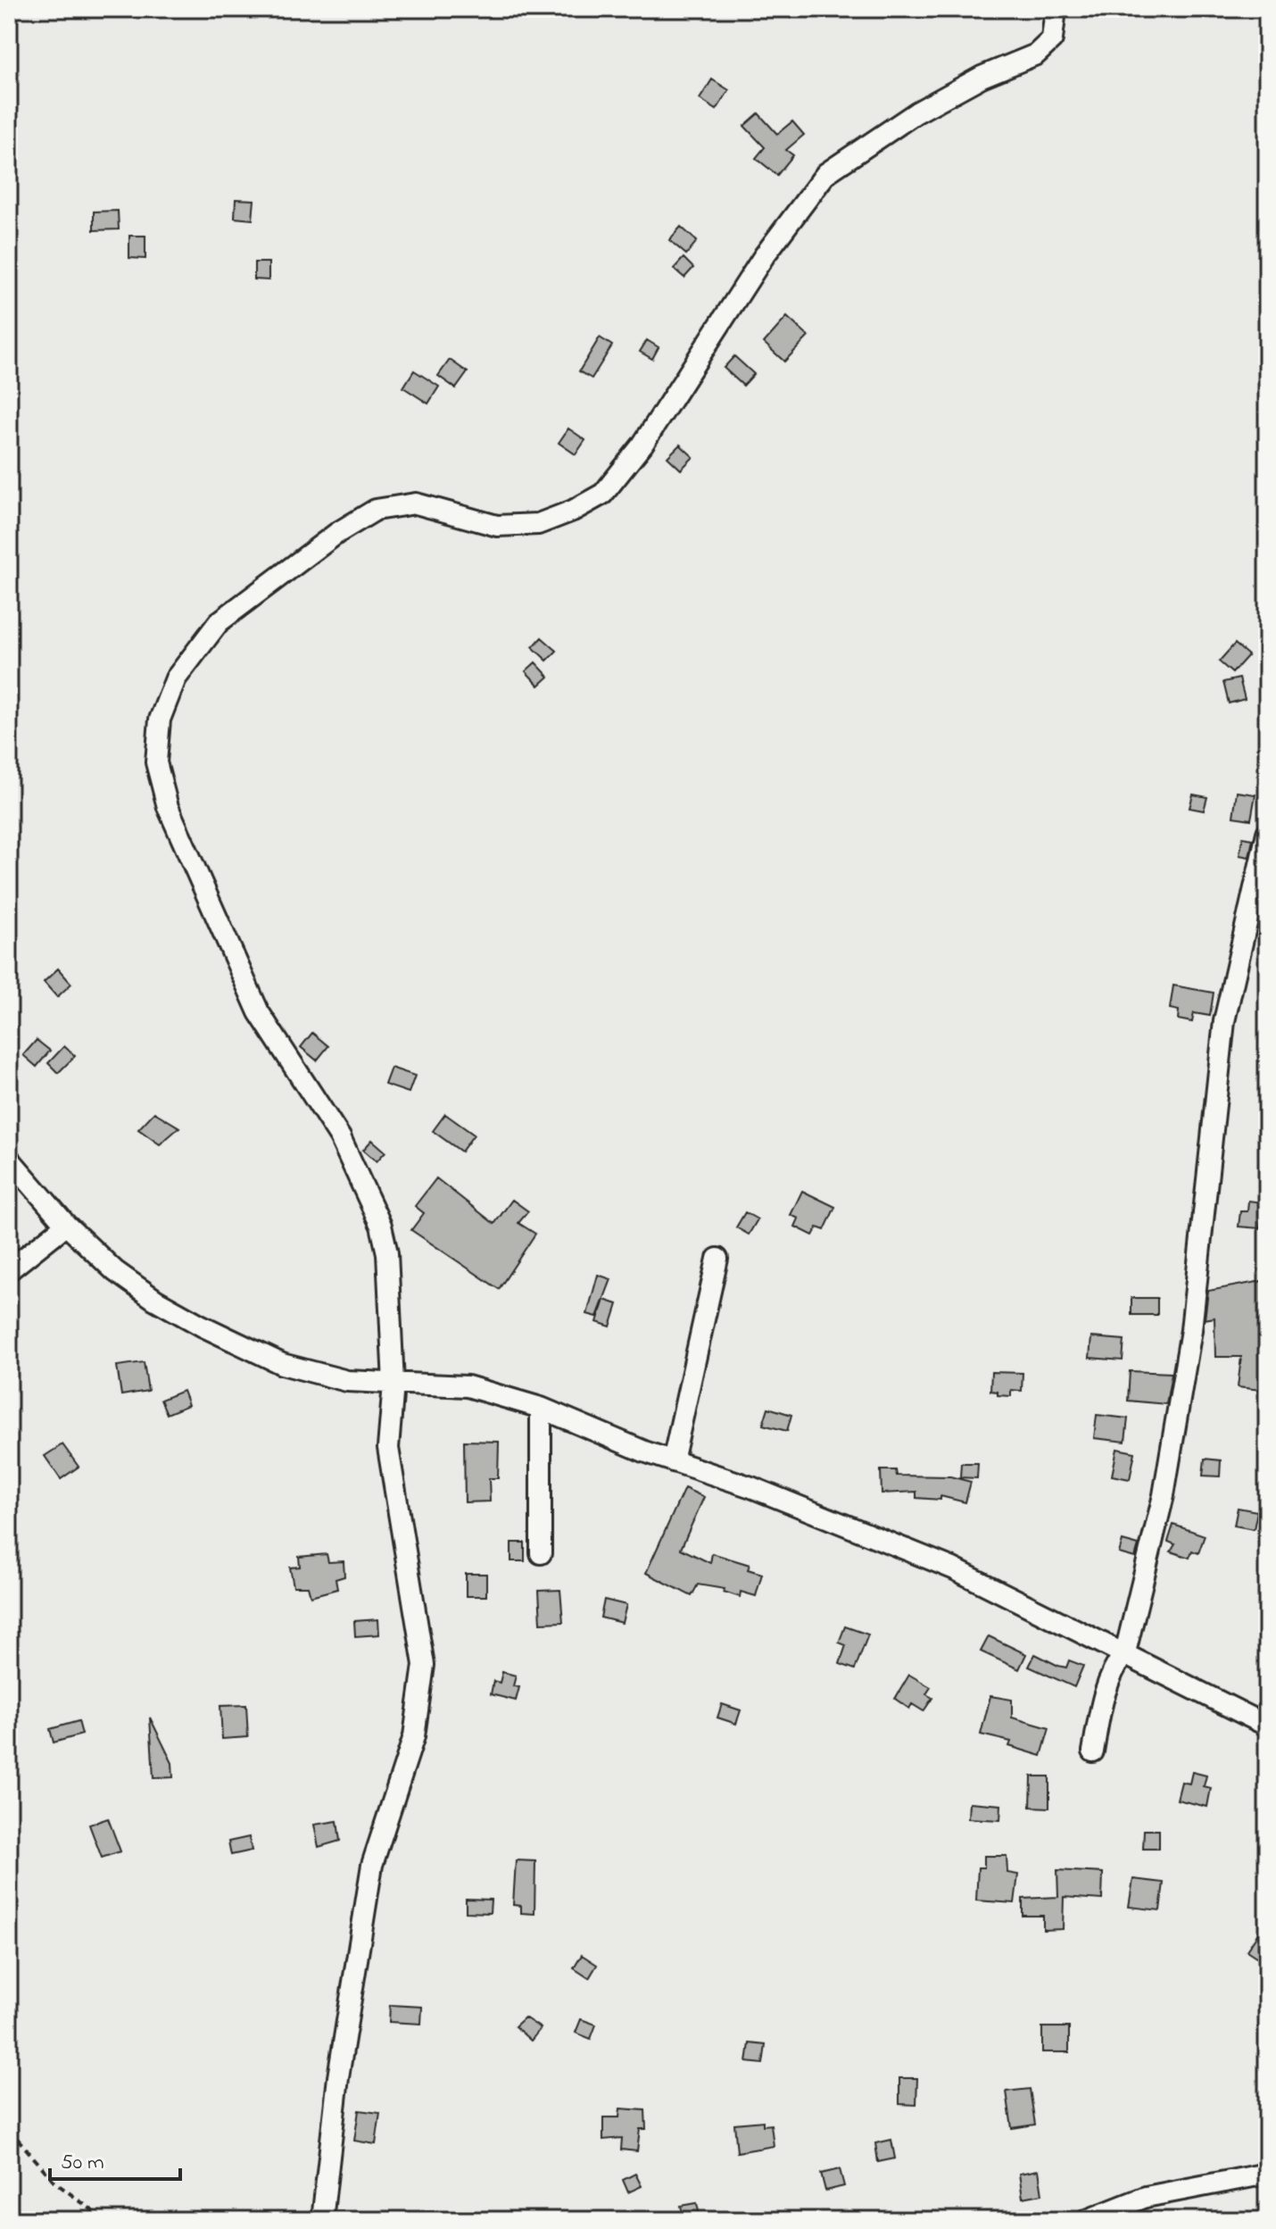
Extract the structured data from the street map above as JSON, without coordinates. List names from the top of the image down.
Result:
{
  "scale_bar": "50 m"
}
